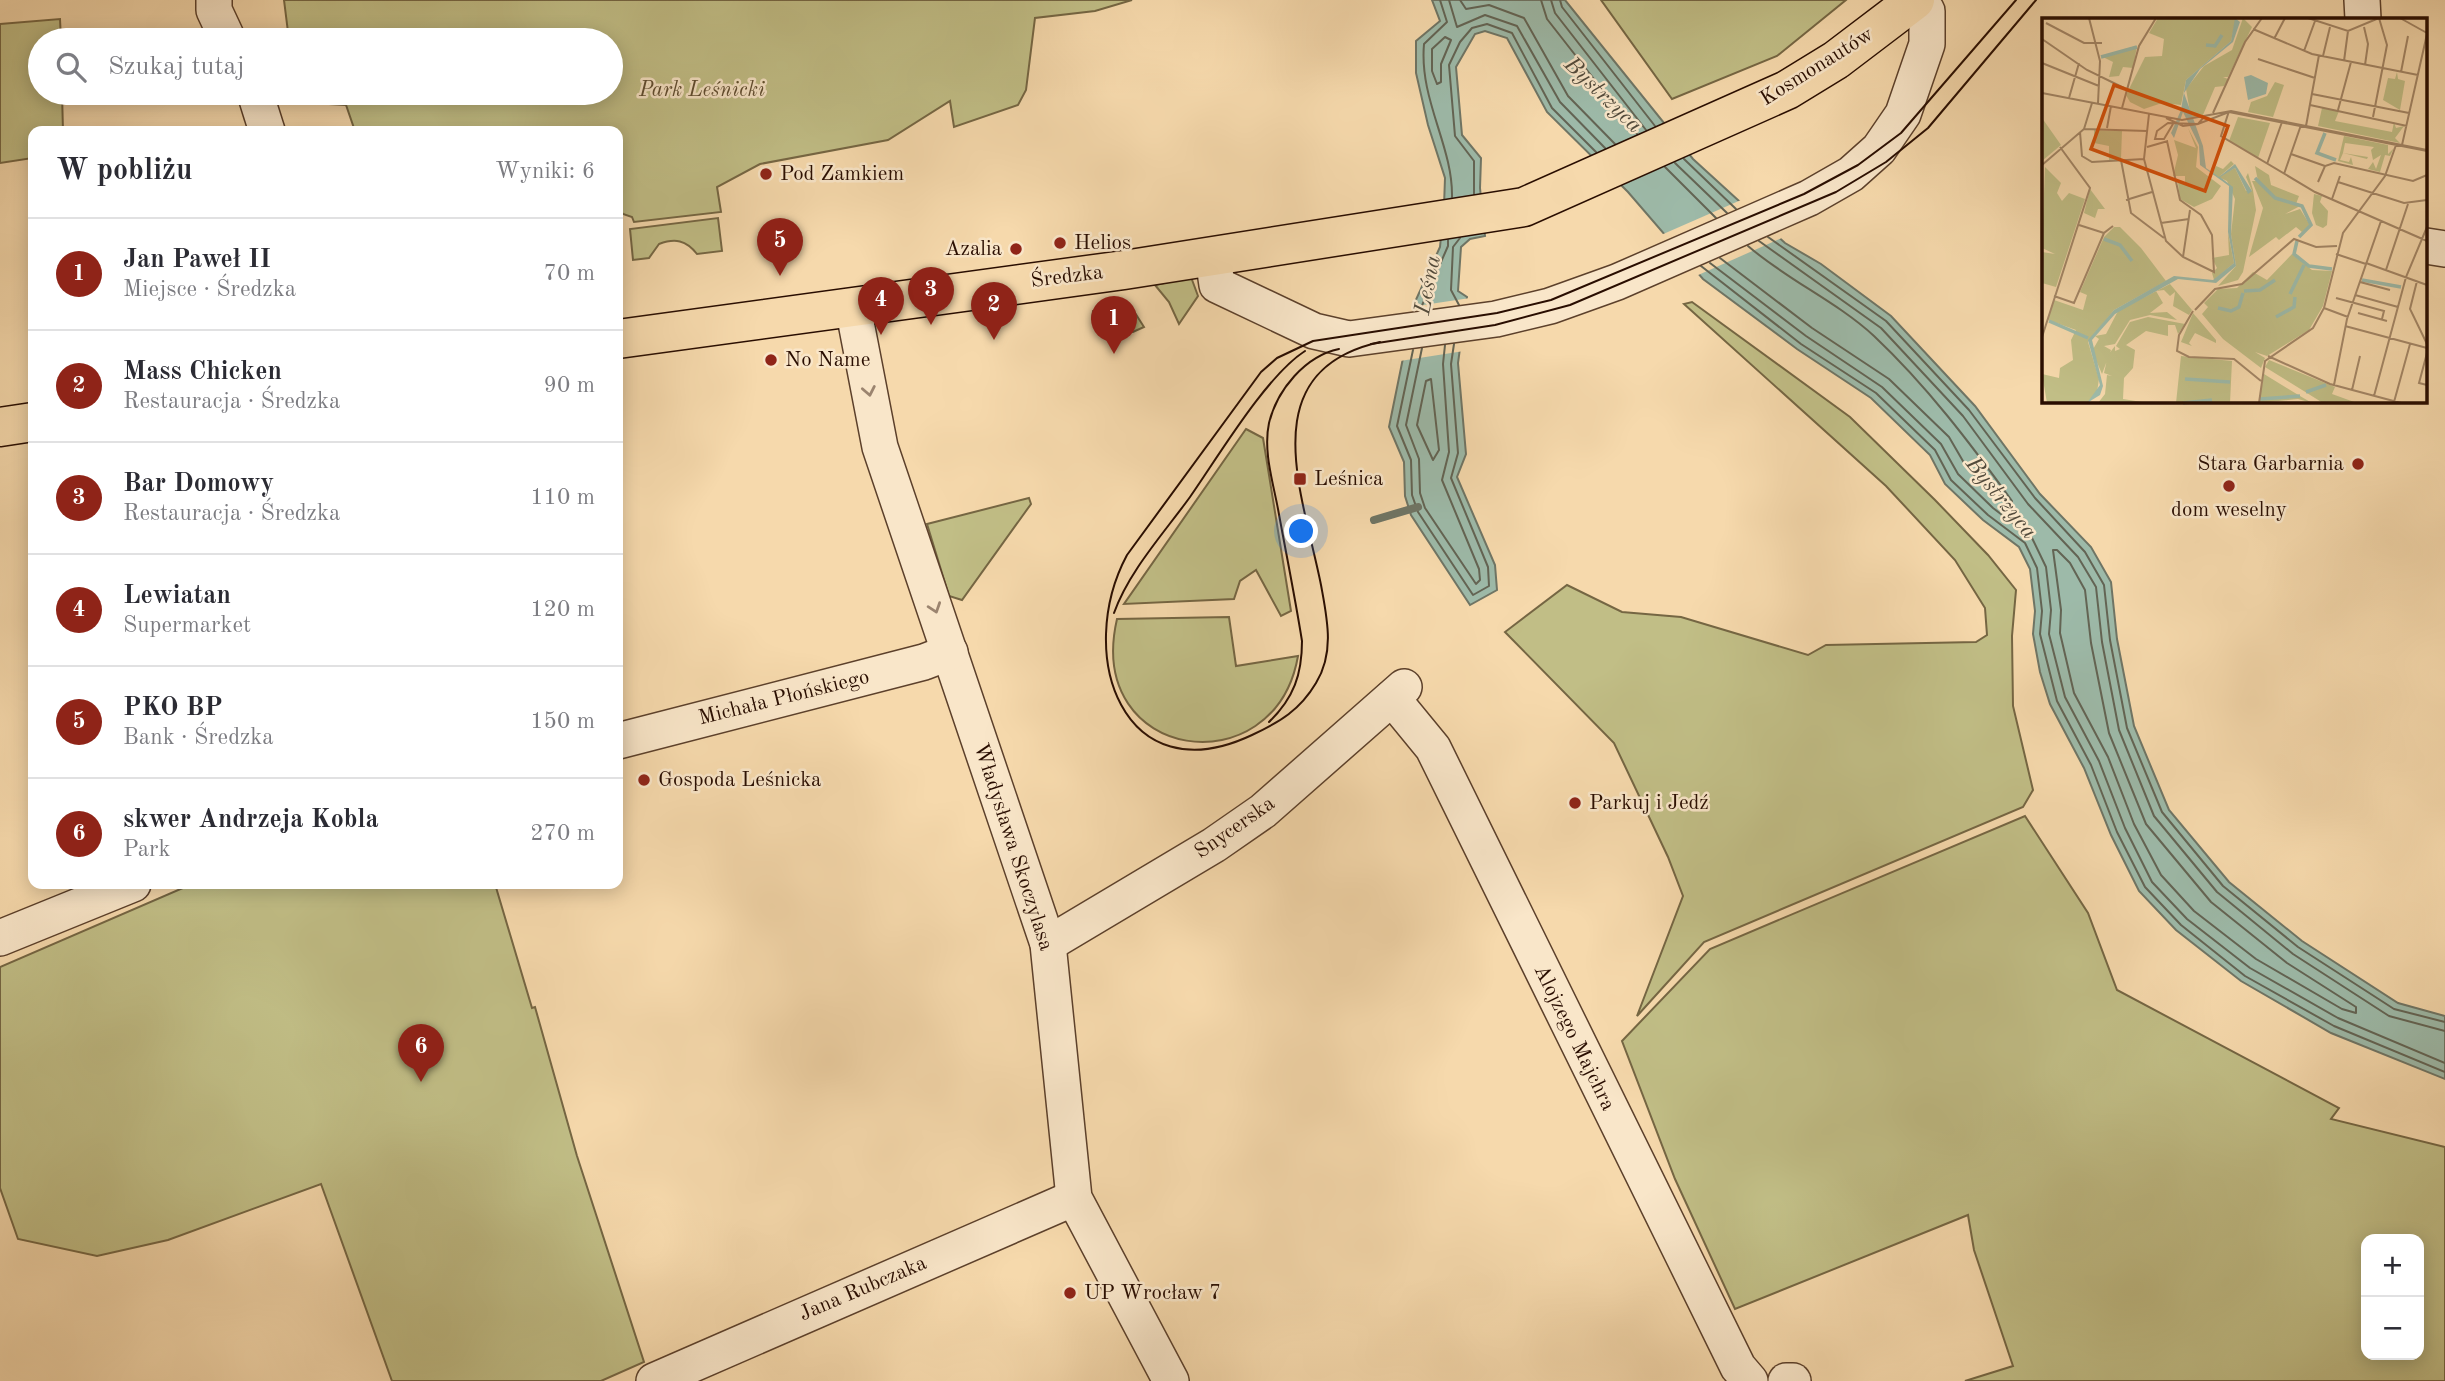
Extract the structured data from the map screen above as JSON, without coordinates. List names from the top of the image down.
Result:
{
  "streets": {
    "main road": ["Kosmonautów", "Średzka"],
    "street": [
      "Michała Płońskiego",
      "Snycerska",
      "Władysława Skoczylasa",
      "Alojzego Majchra",
      "Jana Rubczaka"
    ]
  },
  "crossings": [
    ["Kosmonautów", "Średzka"],
    ["Średzka", "Władysława Skoczylasa"],
    ["Michała Płońskiego", "Władysława Skoczylasa"],
    ["Snycerska", "Władysława Skoczylasa"],
    ["Snycerska", "Alojzego Majchra"],
    ["Władysława Skoczylasa", "Jana Rubczaka"]
  ],
  "water": ["Bystrzyca", "Leśna"],
  "parks": ["Park Leśnicki"],
  "places": {
    "other": [
      "Pod Zamkiem",
      "Helios",
      "Azalia",
      "No Name",
      "Stara Garbarnia",
      "dom weselny",
      "Gospoda Leśnicka",
      "Parkuj i Jedź",
      "UP Wrocław 7"
    ],
    "transit": ["Leśnica"]
  },
  "page": {
    "search": "Szukaj tutaj",
    "heading": ["W pobliżu", "Wyniki: 6"],
    "list": [
      {
        "mark": "1",
        "name": "Jan Paweł II",
        "note": "Miejsce · Średzka",
        "value": "70 m"
      },
      {
        "mark": "2",
        "name": "Mass Chicken",
        "note": "Restauracja · Średzka",
        "value": "90 m"
      },
      {
        "mark": "3",
        "name": "Bar Domowy",
        "note": "Restauracja · Średzka",
        "value": "110 m"
      },
      {
        "mark": "4",
        "name": "Lewiatan",
        "note": "Supermarket",
        "value": "120 m"
      },
      {
        "mark": "5",
        "name": "PKO BP",
        "note": "Bank · Średzka",
        "value": "150 m"
      },
      {
        "mark": "6",
        "name": "skwer Andrzeja Kobla",
        "note": "Park",
        "value": "270 m"
      }
    ],
    "pins": [
      "5",
      "3",
      "4",
      "2",
      "1",
      "6"
    ],
    "map_buttons": ["+", "−"]
  }
}
